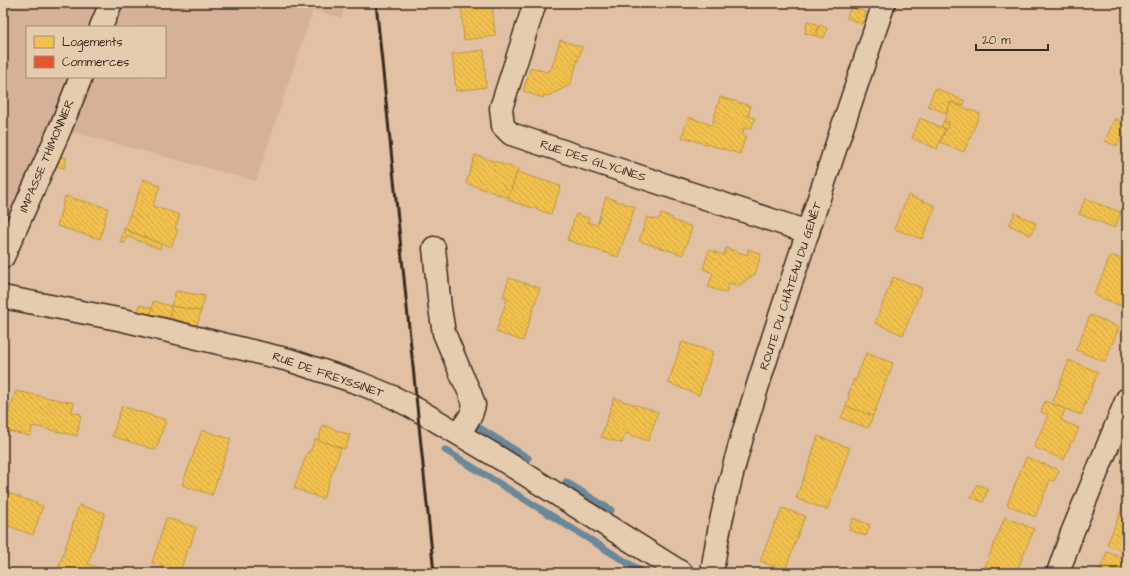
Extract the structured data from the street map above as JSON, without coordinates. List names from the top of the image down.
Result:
{
  "streets": {
    "street": [
      "IMPASSE THIMONNIER",
      "RUE DES GLYCINES",
      "ROUTE DU CHÂTEAU DU GENÊT",
      "RUE DE FREYSSINET"
    ]
  },
  "crossings": [
    ["RUE DES GLYCINES", "ROUTE DU CHÂTEAU DU GENÊT"]
  ],
  "legend": ["Logements", "Commerces"],
  "scale_bar": "20 m"
}
